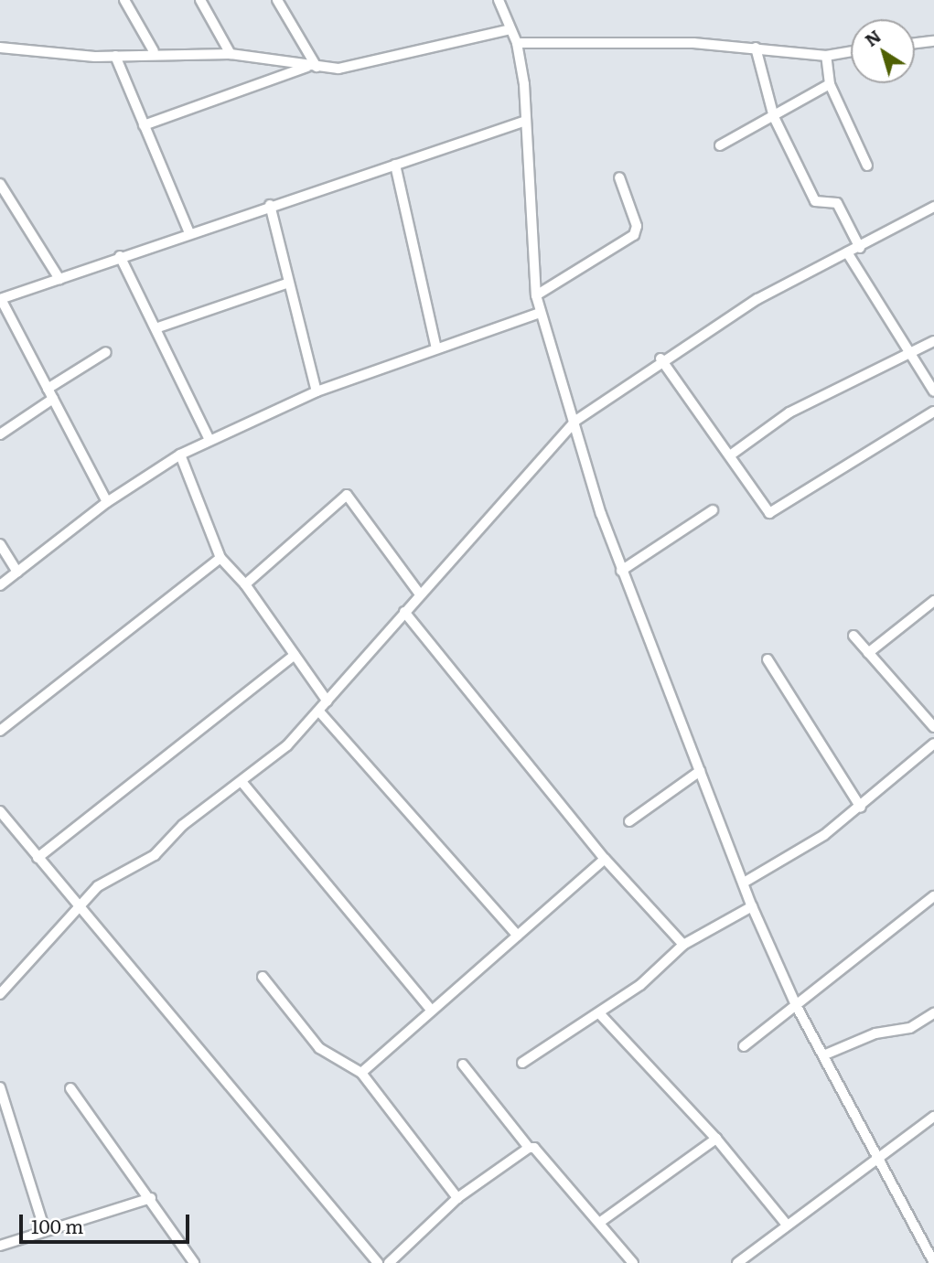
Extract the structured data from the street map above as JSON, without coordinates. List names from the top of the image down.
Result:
{
  "scale_bar": "100 m",
  "north": "top left"
}
